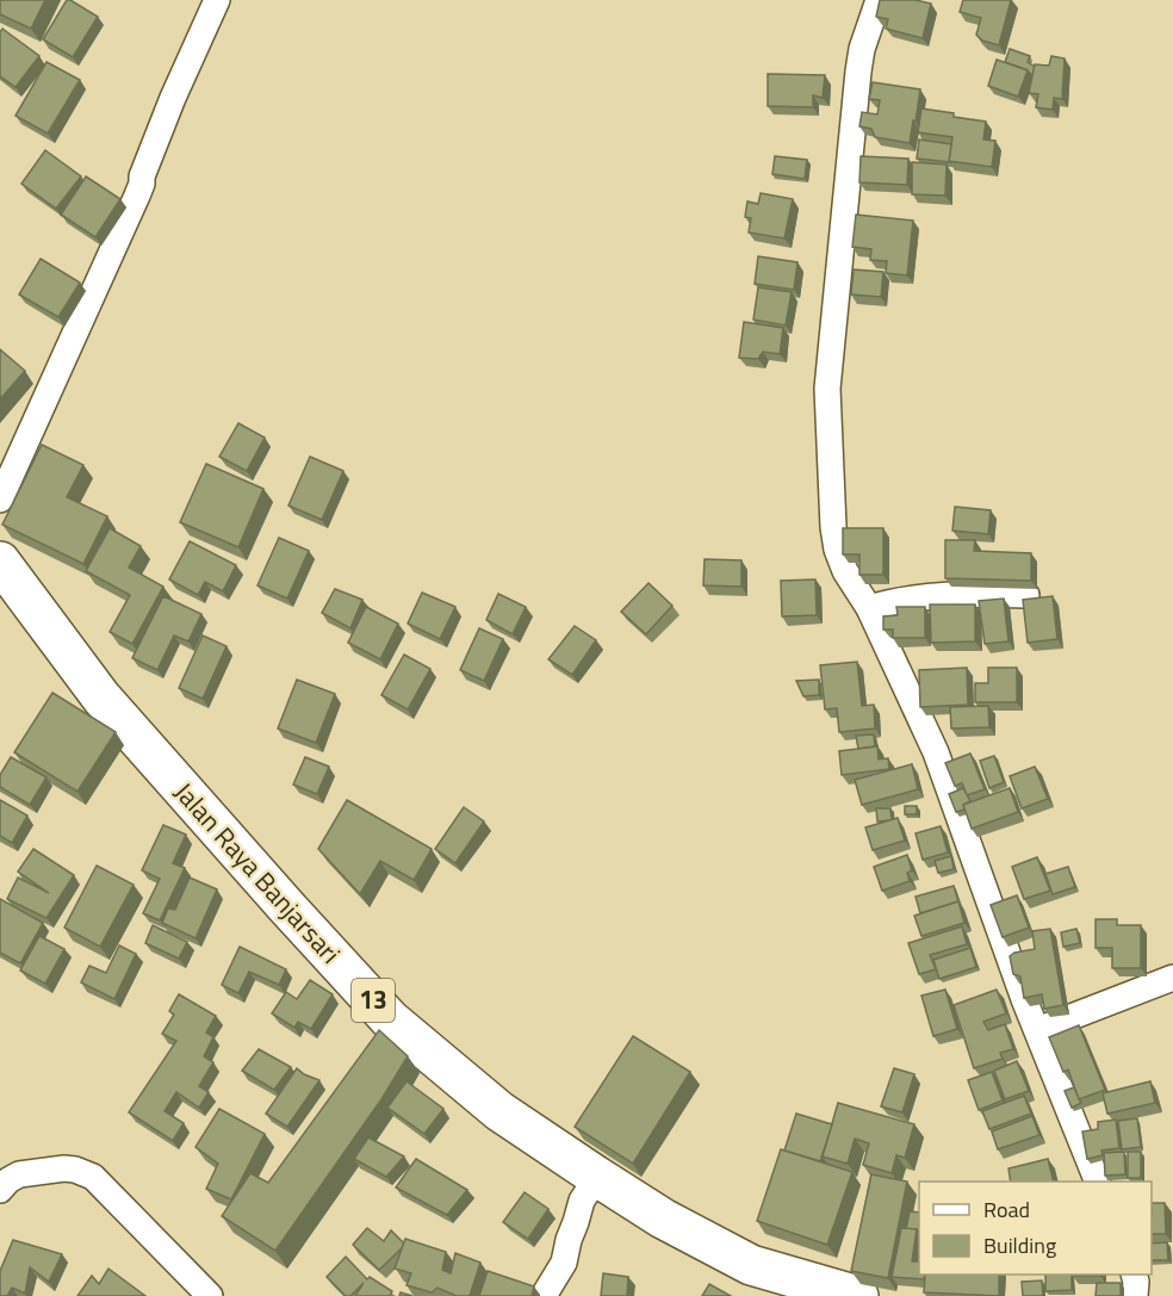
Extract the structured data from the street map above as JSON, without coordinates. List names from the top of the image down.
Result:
{
  "streets": {
    "highway": ["Jalan Raya Banjarsari", "13"]
  },
  "legend": ["Road", "Building"]
}
